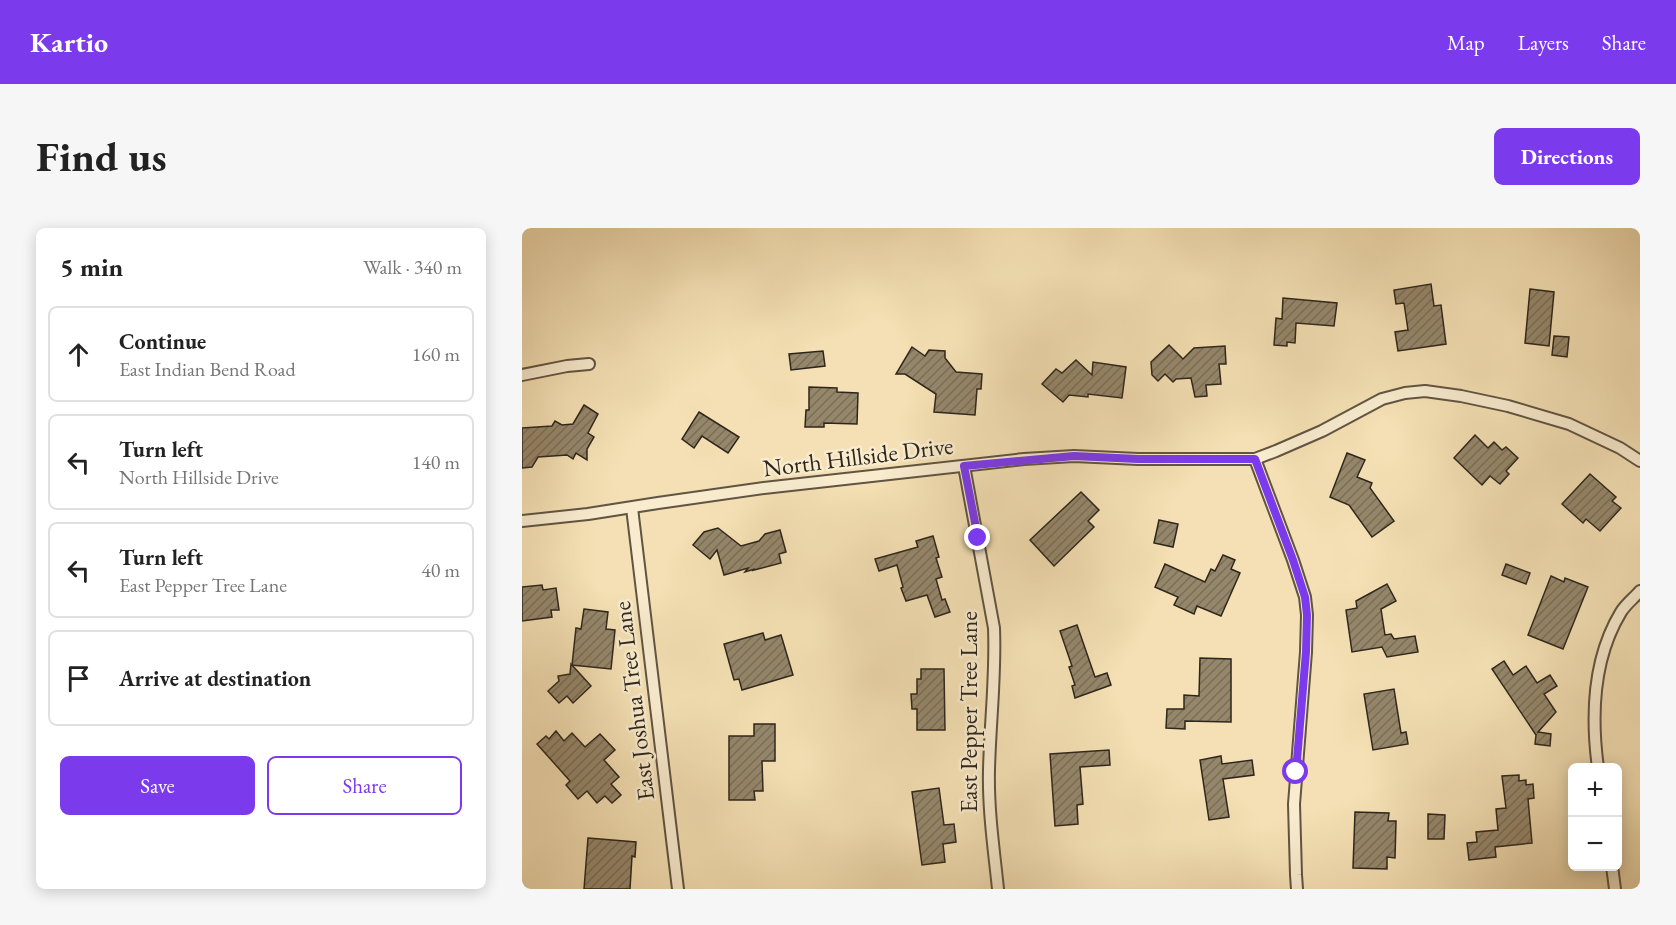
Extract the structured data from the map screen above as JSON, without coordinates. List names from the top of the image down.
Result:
{
  "streets": {
    "street": ["North Hillside Drive", "East Joshua Tree Lane", "East Pepper Tree Lane"]
  },
  "crossings": [
    ["North Hillside Drive", "East Joshua Tree Lane"],
    ["North Hillside Drive", "East Pepper Tree Lane"]
  ],
  "page": {
    "header": "Kartio",
    "nav": ["Map", "Layers", "Share"],
    "buttons": [
      "Directions",
      ["Save", "Share"]
    ],
    "title": "Find us",
    "heading": ["5 min", "Walk · 340 m"],
    "list": [
      ["Continue", "East Indian Bend Road", "160 m"],
      ["Turn left", "North Hillside Drive", "140 m"],
      ["Turn left", "East Pepper Tree Lane", "40 m"],
      "Arrive at destination"
    ],
    "map_buttons": ["+", "−"]
  }
}
